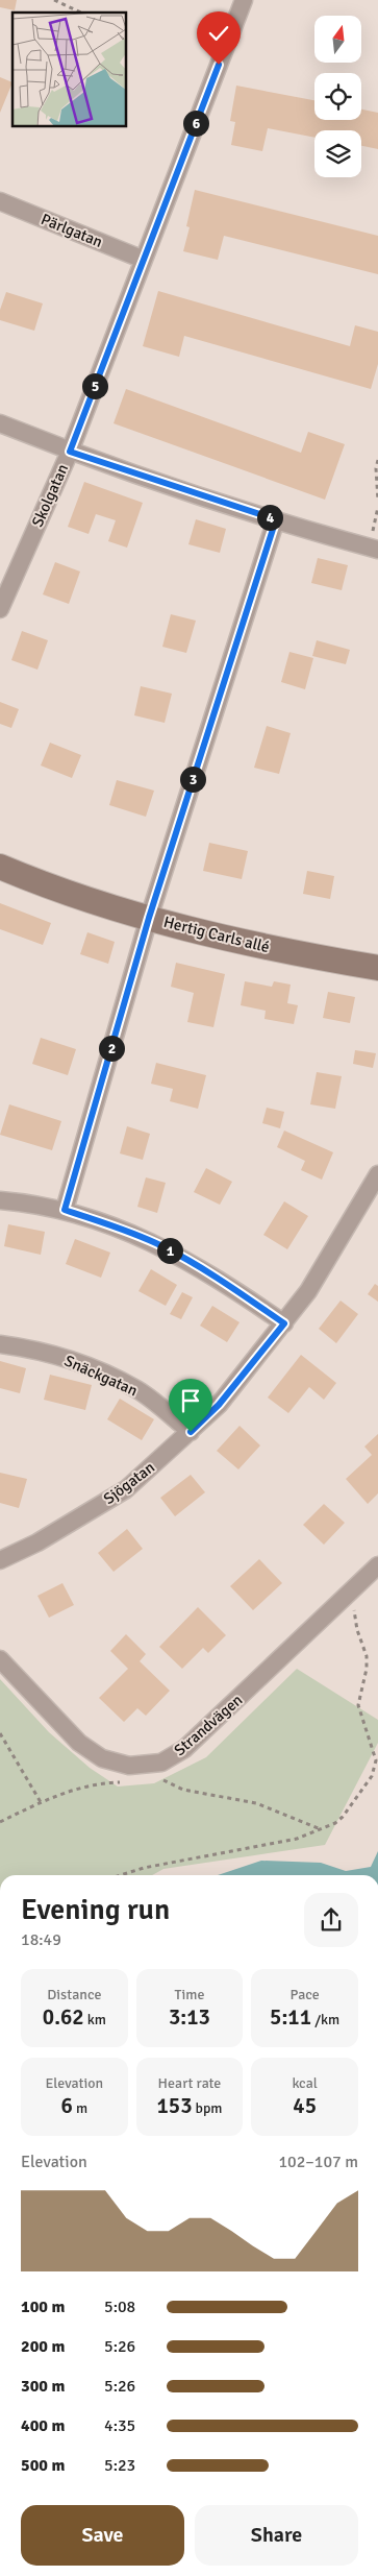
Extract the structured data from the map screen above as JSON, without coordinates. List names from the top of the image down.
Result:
{
  "streets": {
    "street": [
      "Pärlgatan",
      "Skolgatan",
      "Hertig Carls allé",
      "Snäckgatan",
      "Sjögatan",
      "Strandvägen"
    ]
  },
  "crossings": [
    ["Pärlgatan", "Skolgatan"],
    ["Snäckgatan", "Sjögatan"]
  ],
  "north": "top",
  "page": {
    "pins": [
      "6",
      "5",
      "4",
      "3",
      "2",
      "1"
    ],
    "heading": ["Evening run", "18:49"],
    "stats": [
      ["Distance", "0.62 km"],
      ["Time", "3:13"],
      ["Pace", "5:11 /km"],
      ["Elevation", "6 m"],
      ["Heart rate", "153 bpm"],
      ["kcal", "45"]
    ],
    "chart": ["Elevation", "102–107 m"],
    "list": [
      {
        "name": "100 m",
        "note": "5:08"
      },
      {
        "name": "200 m",
        "note": "5:26"
      },
      {
        "name": "300 m",
        "note": "5:26"
      },
      {
        "name": "400 m",
        "note": "4:35"
      },
      {
        "name": "500 m",
        "note": "5:23"
      }
    ],
    "buttons": ["Save", "Share"]
  }
}
